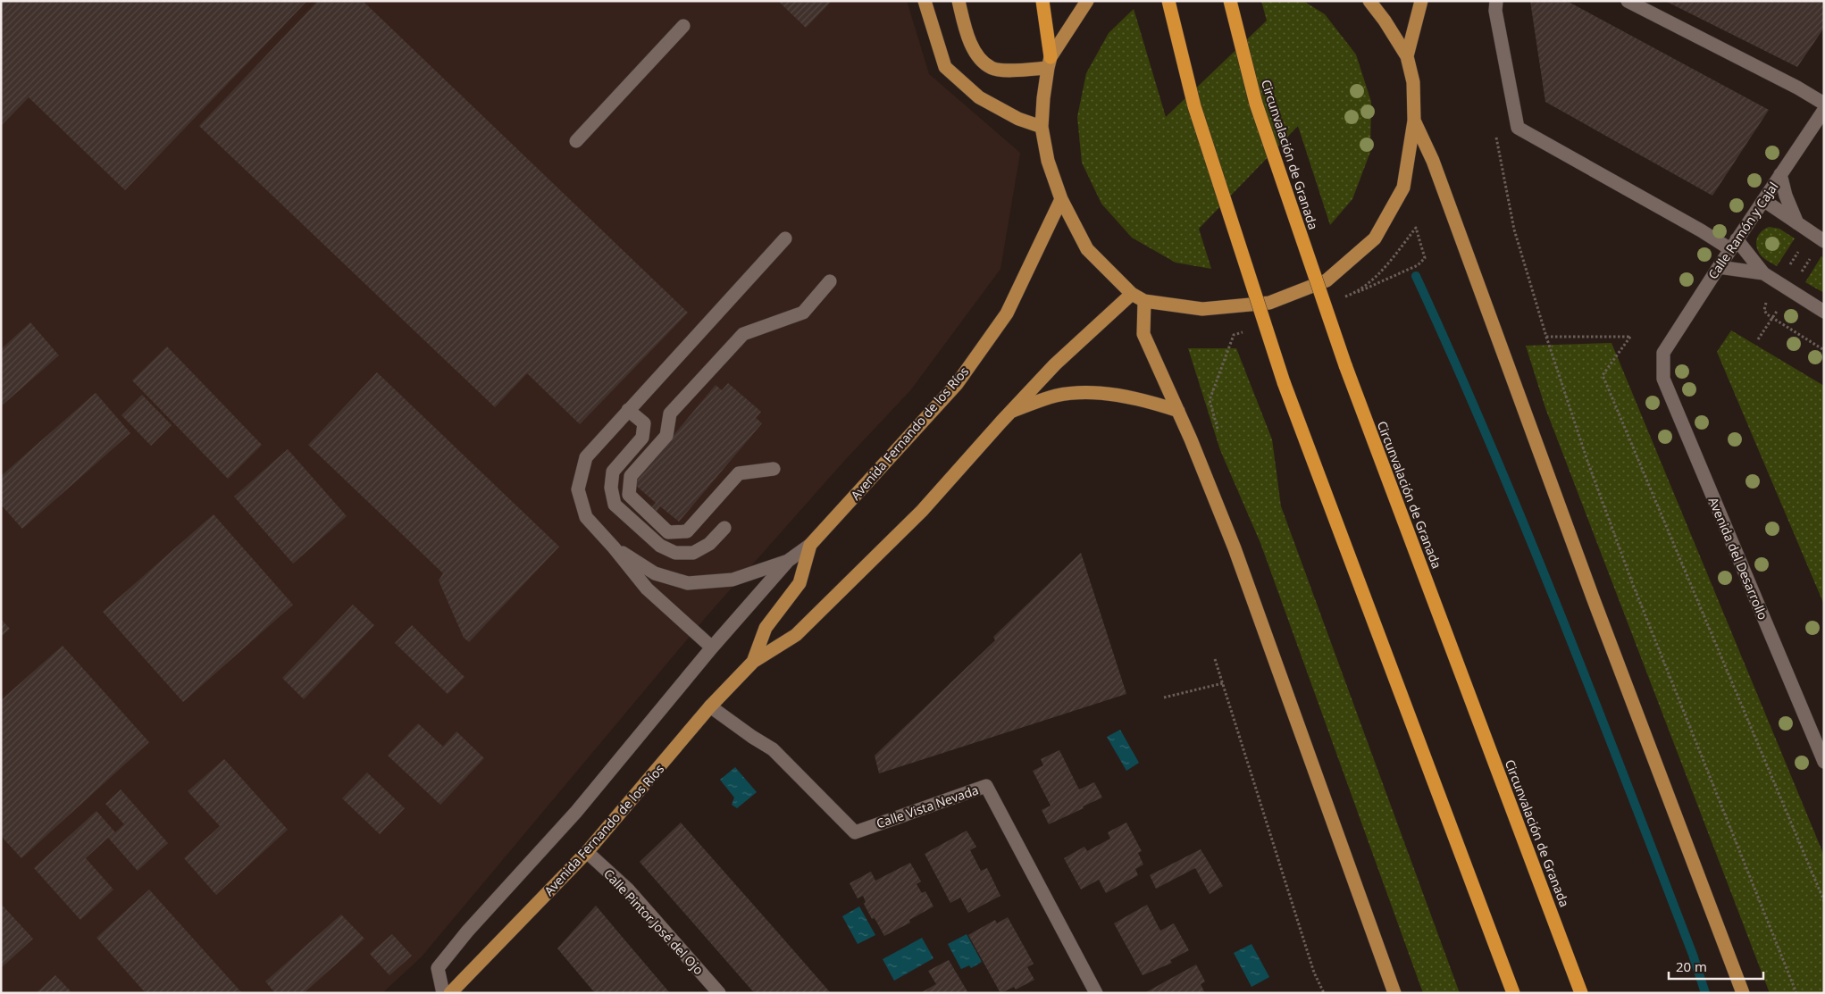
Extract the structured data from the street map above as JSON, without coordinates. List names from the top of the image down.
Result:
{
  "streets": {
    "highway": ["Circunvalación de Granada"],
    "main road": ["Avenida Fernando de los Ríos"],
    "street": [
      "Calle Ramón y Cajal",
      "Avenida del Desarrollo",
      "Calle Vista Nevada",
      "Calle Pintor José del Ojo"
    ]
  },
  "crossings": [
    ["Calle Ramón y Cajal", "Avenida del Desarrollo"],
    ["Avenida Fernando de los Ríos", "Calle Vista Nevada"],
    ["Avenida Fernando de los Ríos", "Calle Pintor José del Ojo"]
  ],
  "scale_bar": "20 m"
}
